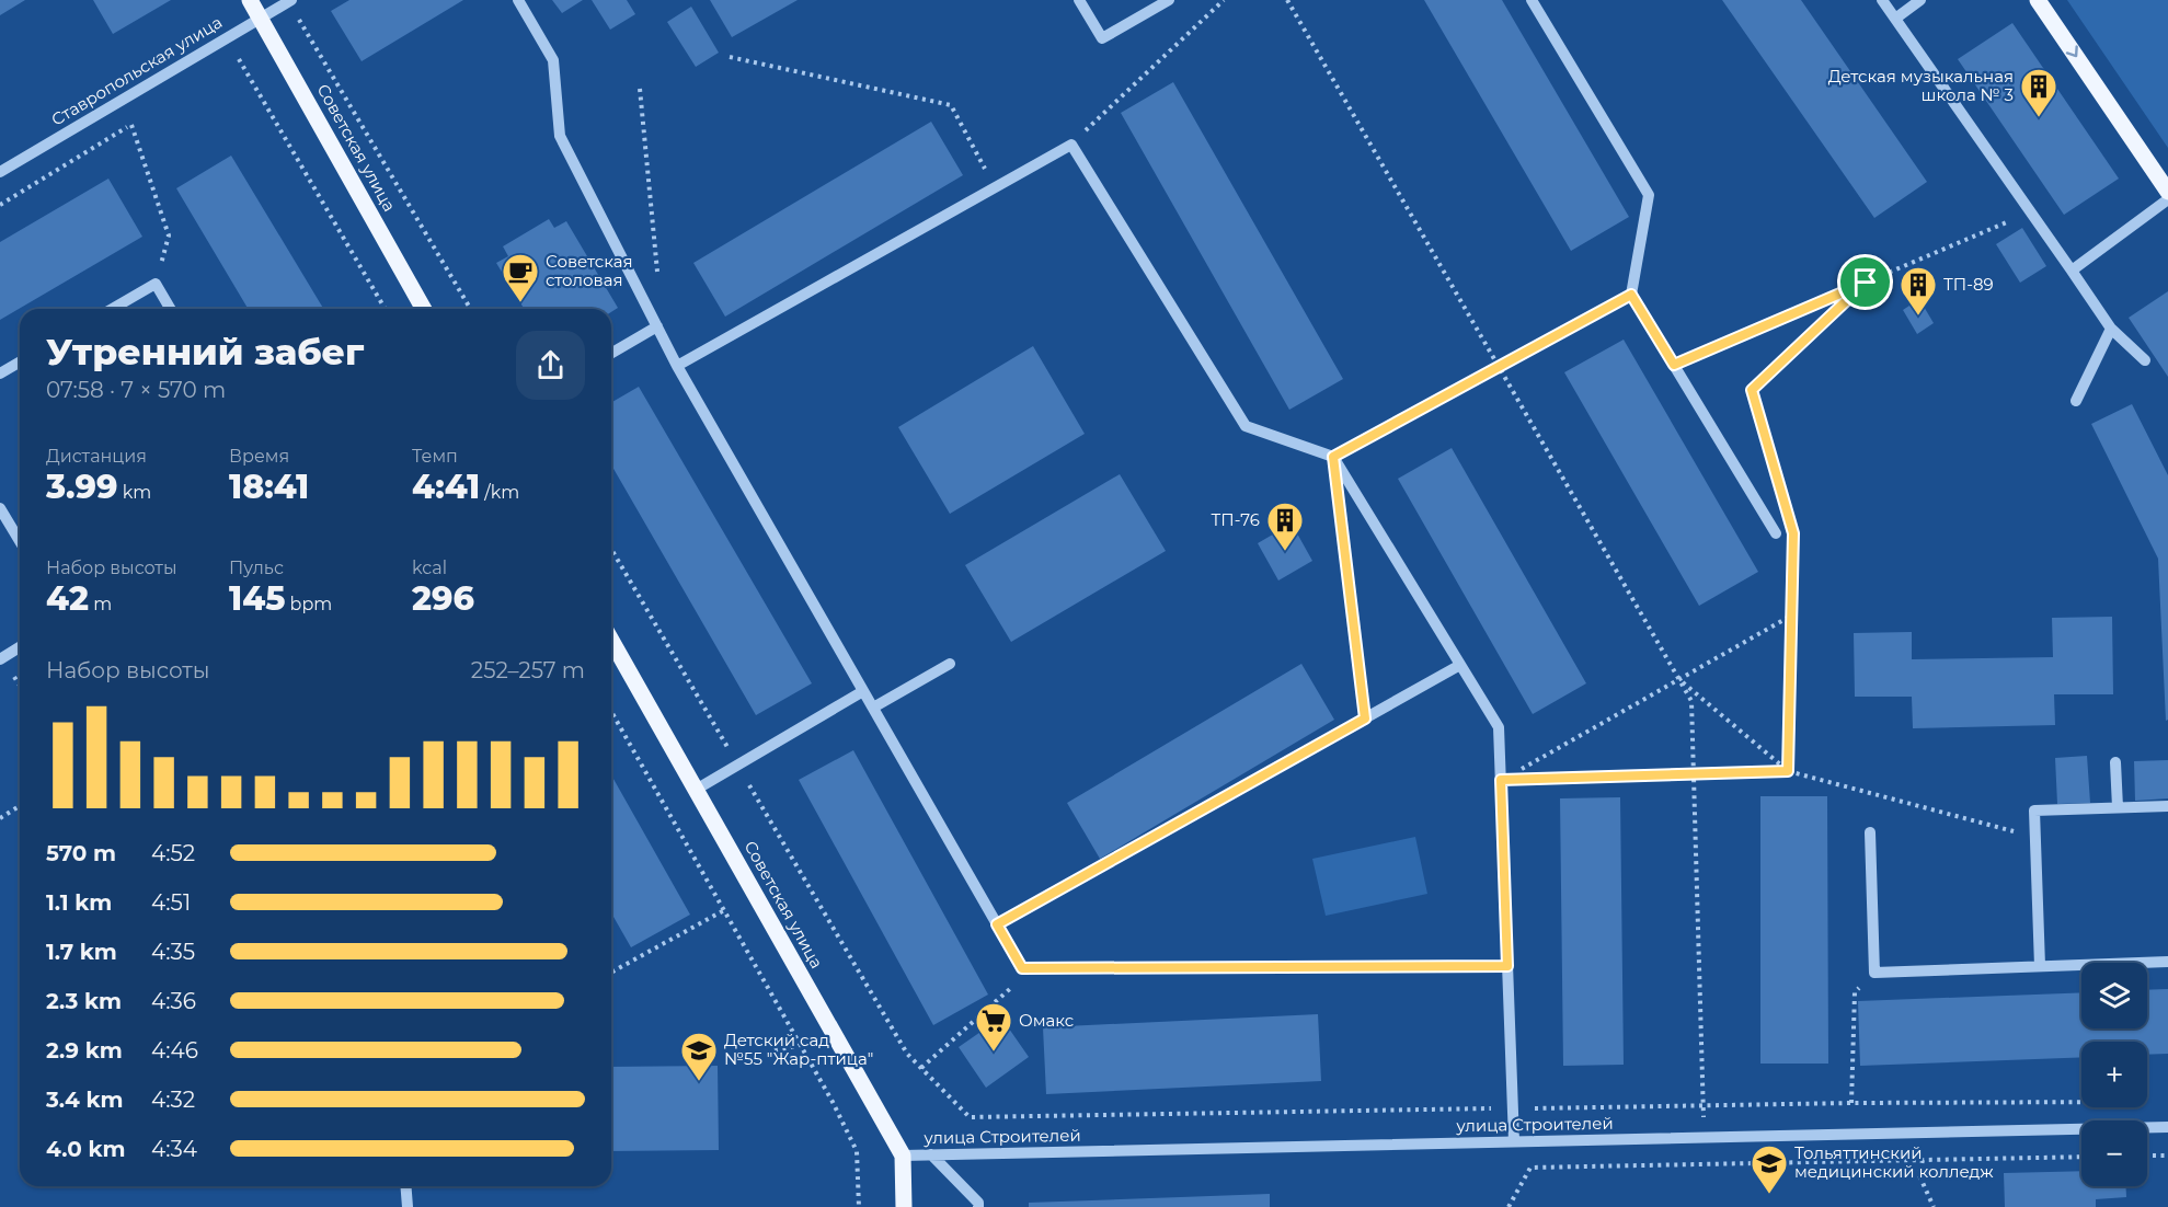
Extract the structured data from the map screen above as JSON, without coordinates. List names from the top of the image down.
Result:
{
  "streets": {
    "main road": ["Советская улица"],
    "street": ["Ставропольская улица", "улица Строителей"]
  },
  "crossings": [
    ["Ставропольская улица", "Советская улица"],
    ["Советская улица", "улица Строителей"]
  ],
  "places": {
    "building": ["Детская музыкальная школа № 3", "ТП-89", "ТП-76"],
    "cafe": ["Советская столовая"],
    "supermarket": ["Омакс"],
    "school or university": ["Детский сад №55 \"Жар-птица\"", "Тольяттинский медицинский колледж"]
  },
  "page": {
    "heading": ["Утренний забег", "07:58 · 7 × 570 m"],
    "stats": [
      ["Дистанция", "3.99 km"],
      ["Время", "18:41"],
      ["Темп", "4:41 /km"],
      ["Набор высоты", "42 m"],
      ["Пульс", "145 bpm"],
      ["kcal", "296"]
    ],
    "chart": ["Набор высоты", "252–257 m"],
    "list": [
      {
        "name": "570 m",
        "note": "4:52"
      },
      {
        "name": "1.1 km",
        "note": "4:51"
      },
      {
        "name": "1.7 km",
        "note": "4:35"
      },
      {
        "name": "2.3 km",
        "note": "4:36"
      },
      {
        "name": "2.9 km",
        "note": "4:46"
      },
      {
        "name": "3.4 km",
        "note": "4:32"
      },
      {
        "name": "4.0 km",
        "note": "4:34"
      }
    ],
    "map_buttons": ["+", "−"]
  }
}
